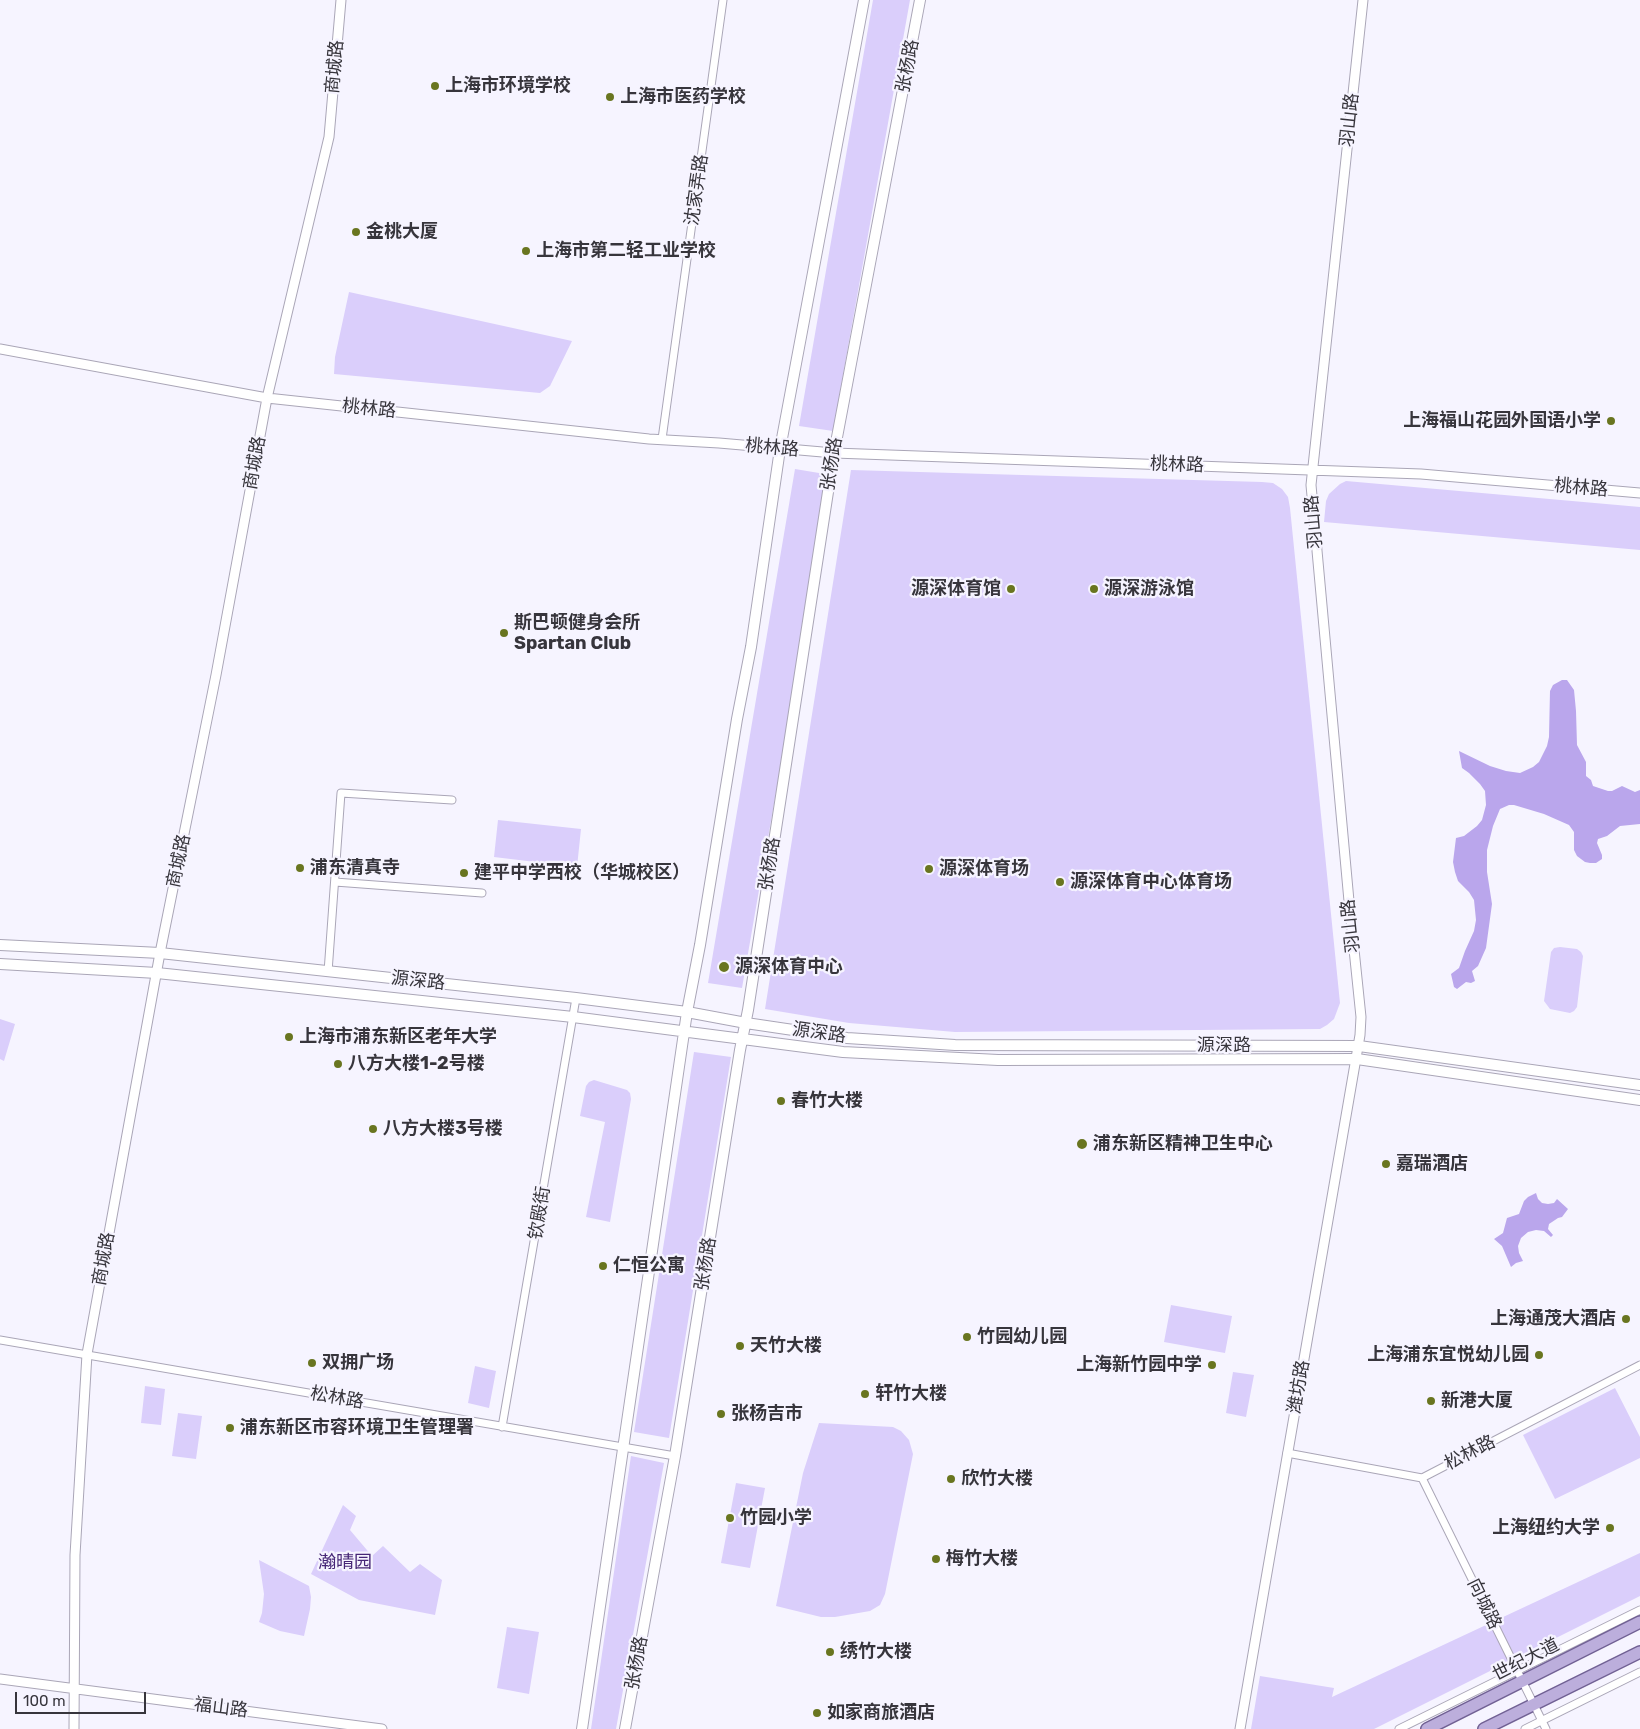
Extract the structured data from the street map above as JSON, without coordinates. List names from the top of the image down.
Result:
{
  "streets": {
    "main road": ["张杨路", "源深路", "世纪大道"],
    "street": [
      "商城路",
      "羽山路",
      "沈家弄路",
      "桃林路",
      "钦殿街",
      "潍坊路",
      "松林路",
      "向城路",
      "福山路"
    ]
  },
  "crossings": [
    ["张杨路", "桃林路"],
    ["张杨路", "源深路"],
    ["张杨路", "松林路"],
    ["商城路", "桃林路"],
    ["商城路", "源深路"],
    ["商城路", "松林路"],
    ["商城路", "福山路"],
    ["羽山路", "桃林路"],
    ["羽山路", "源深路"],
    ["羽山路", "潍坊路"],
    ["沈家弄路", "桃林路"],
    ["源深路", "钦殿街"],
    ["源深路", "潍坊路"],
    ["钦殿街", "松林路"],
    ["松林路", "向城路"],
    ["向城路", "世纪大道"]
  ],
  "parks": ["瀚晴园"],
  "places": [
    "上海市环境学校",
    "上海市医药学校",
    "金桃大厦",
    "上海市第二轻工业学校",
    "上海福山花园外国语小学",
    "源深体育馆",
    "源深游泳馆",
    "斯巴顿健身会所 Spartan Club",
    "浦东清真寺",
    "源深体育场",
    "建平中学西校（华城校区）",
    "源深体育中心体育场",
    "源深体育中心",
    "上海市浦东新区老年大学",
    "八方大楼1-2号楼",
    "春竹大楼",
    "八方大楼3号楼",
    "浦东新区精神卫生中心",
    "嘉瑞酒店",
    "仁恒公寓",
    "上海通茂大酒店",
    "竹园幼儿园",
    "天竹大楼",
    "上海浦东宜悦幼儿园",
    "双拥广场",
    "上海新竹园中学",
    "轩竹大楼",
    "新港大厦",
    "张杨吉市",
    "浦东新区市容环境卫生管理署",
    "欣竹大楼",
    "竹园小学",
    "上海纽约大学",
    "梅竹大楼",
    "绣竹大楼",
    "如家商旅酒店"
  ],
  "scale_bar": "100 m"
}
